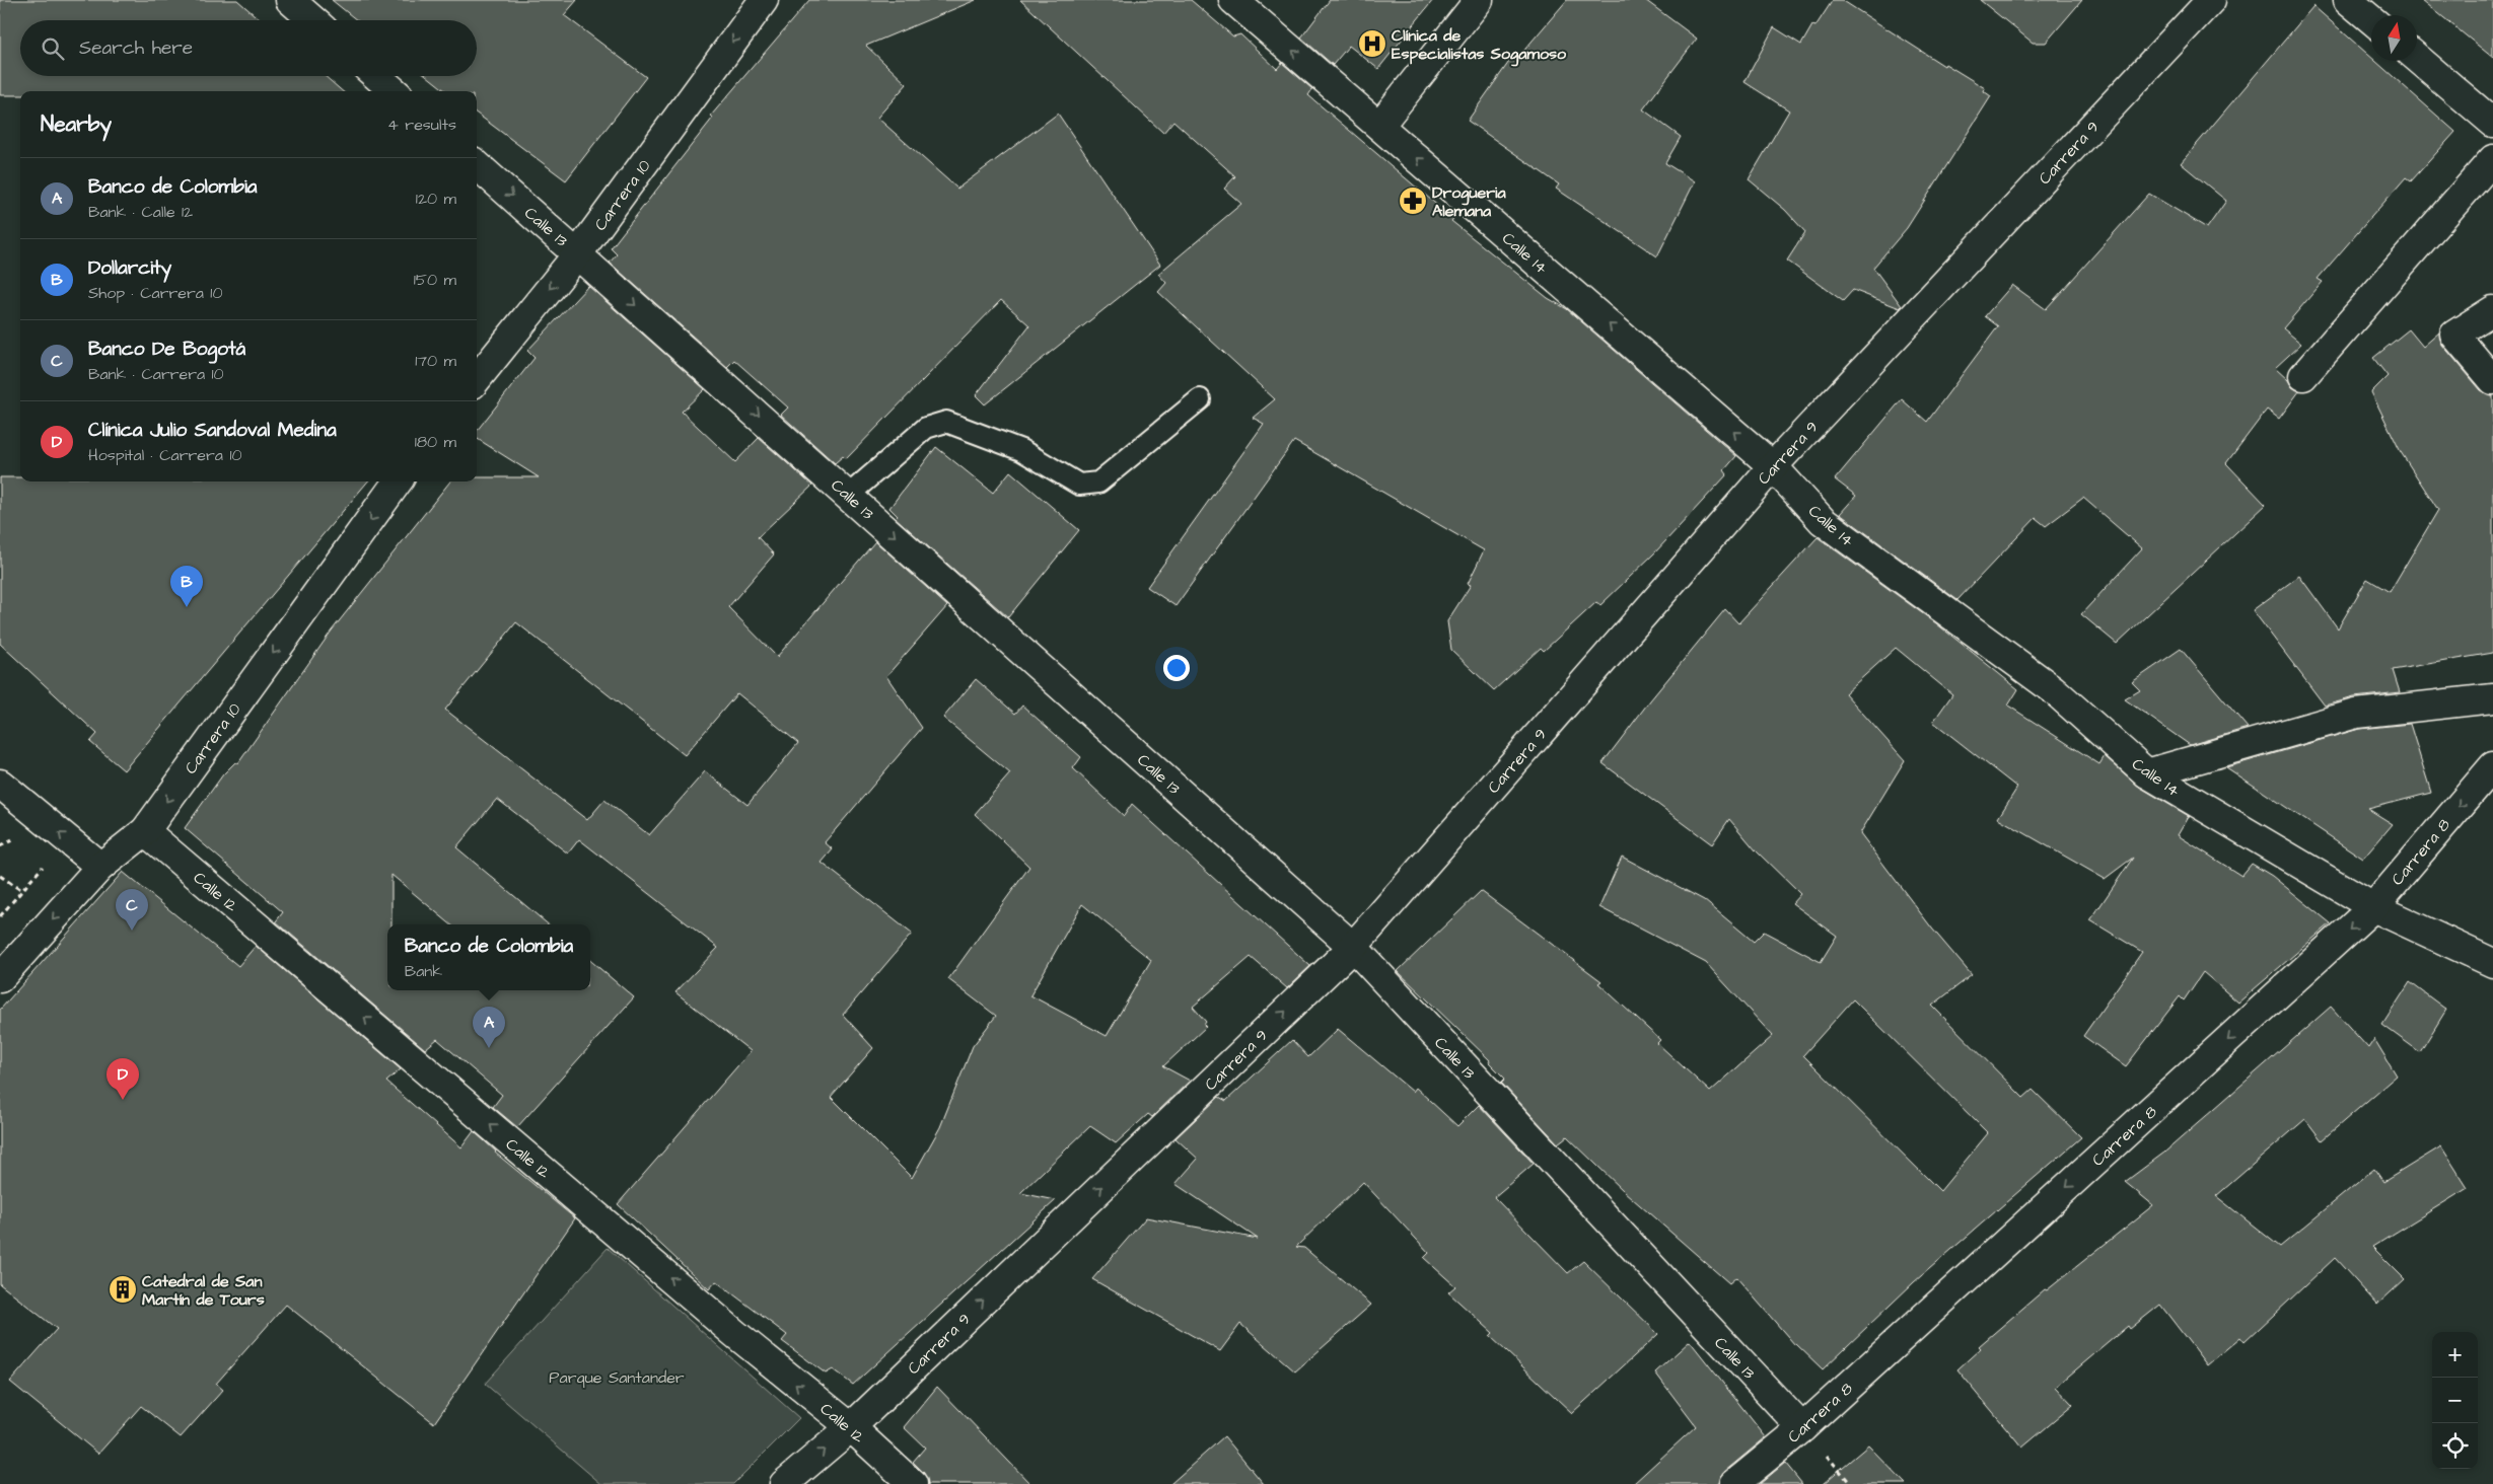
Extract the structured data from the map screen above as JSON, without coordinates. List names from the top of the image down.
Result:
{
  "streets": {
    "street": [
      "Carrera 9",
      "Carrera 10",
      "Calle 13",
      "Calle 14",
      "Carrera 8",
      "Calle 12"
    ]
  },
  "crossings": [
    ["Carrera 9", "Calle 13"],
    ["Carrera 9", "Calle 14"],
    ["Carrera 9", "Calle 12"],
    ["Carrera 10", "Calle 13"],
    ["Carrera 10", "Calle 12"],
    ["Calle 13", "Carrera 8"],
    ["Calle 14", "Carrera 8"]
  ],
  "one_way": [
    "Carrera 9",
    "Carrera 10",
    "Calle 13",
    "Calle 14",
    "Carrera 8",
    "Calle 12"
  ],
  "parks": ["Parque Santander"],
  "places": {
    "hospital": ["Clínica de Especialistas Sogamoso"],
    "pharmacy": ["Drogueria Alemana"],
    "building": ["Catedral de San Martín de Tours"]
  },
  "north": "top",
  "page": {
    "search": "Search here",
    "heading": ["Nearby", "4 results"],
    "list": [
      {
        "mark": "A",
        "name": "Banco de Colombia",
        "note": "Bank · Calle 12",
        "value": "120 m"
      },
      {
        "mark": "B",
        "name": "Dollarcity",
        "note": "Shop · Carrera 10",
        "value": "150 m"
      },
      {
        "mark": "C",
        "name": "Banco De Bogotá",
        "note": "Bank · Carrera 10",
        "value": "170 m"
      },
      {
        "mark": "D",
        "name": "Clínica Julio Sandoval Medina",
        "note": "Hospital · Carrera 10",
        "value": "180 m"
      }
    ],
    "pins": [
      "B",
      "C",
      "A",
      "D"
    ],
    "popup": ["Banco de Colombia", "Bank"],
    "map_buttons": ["+", "−"]
  }
}
